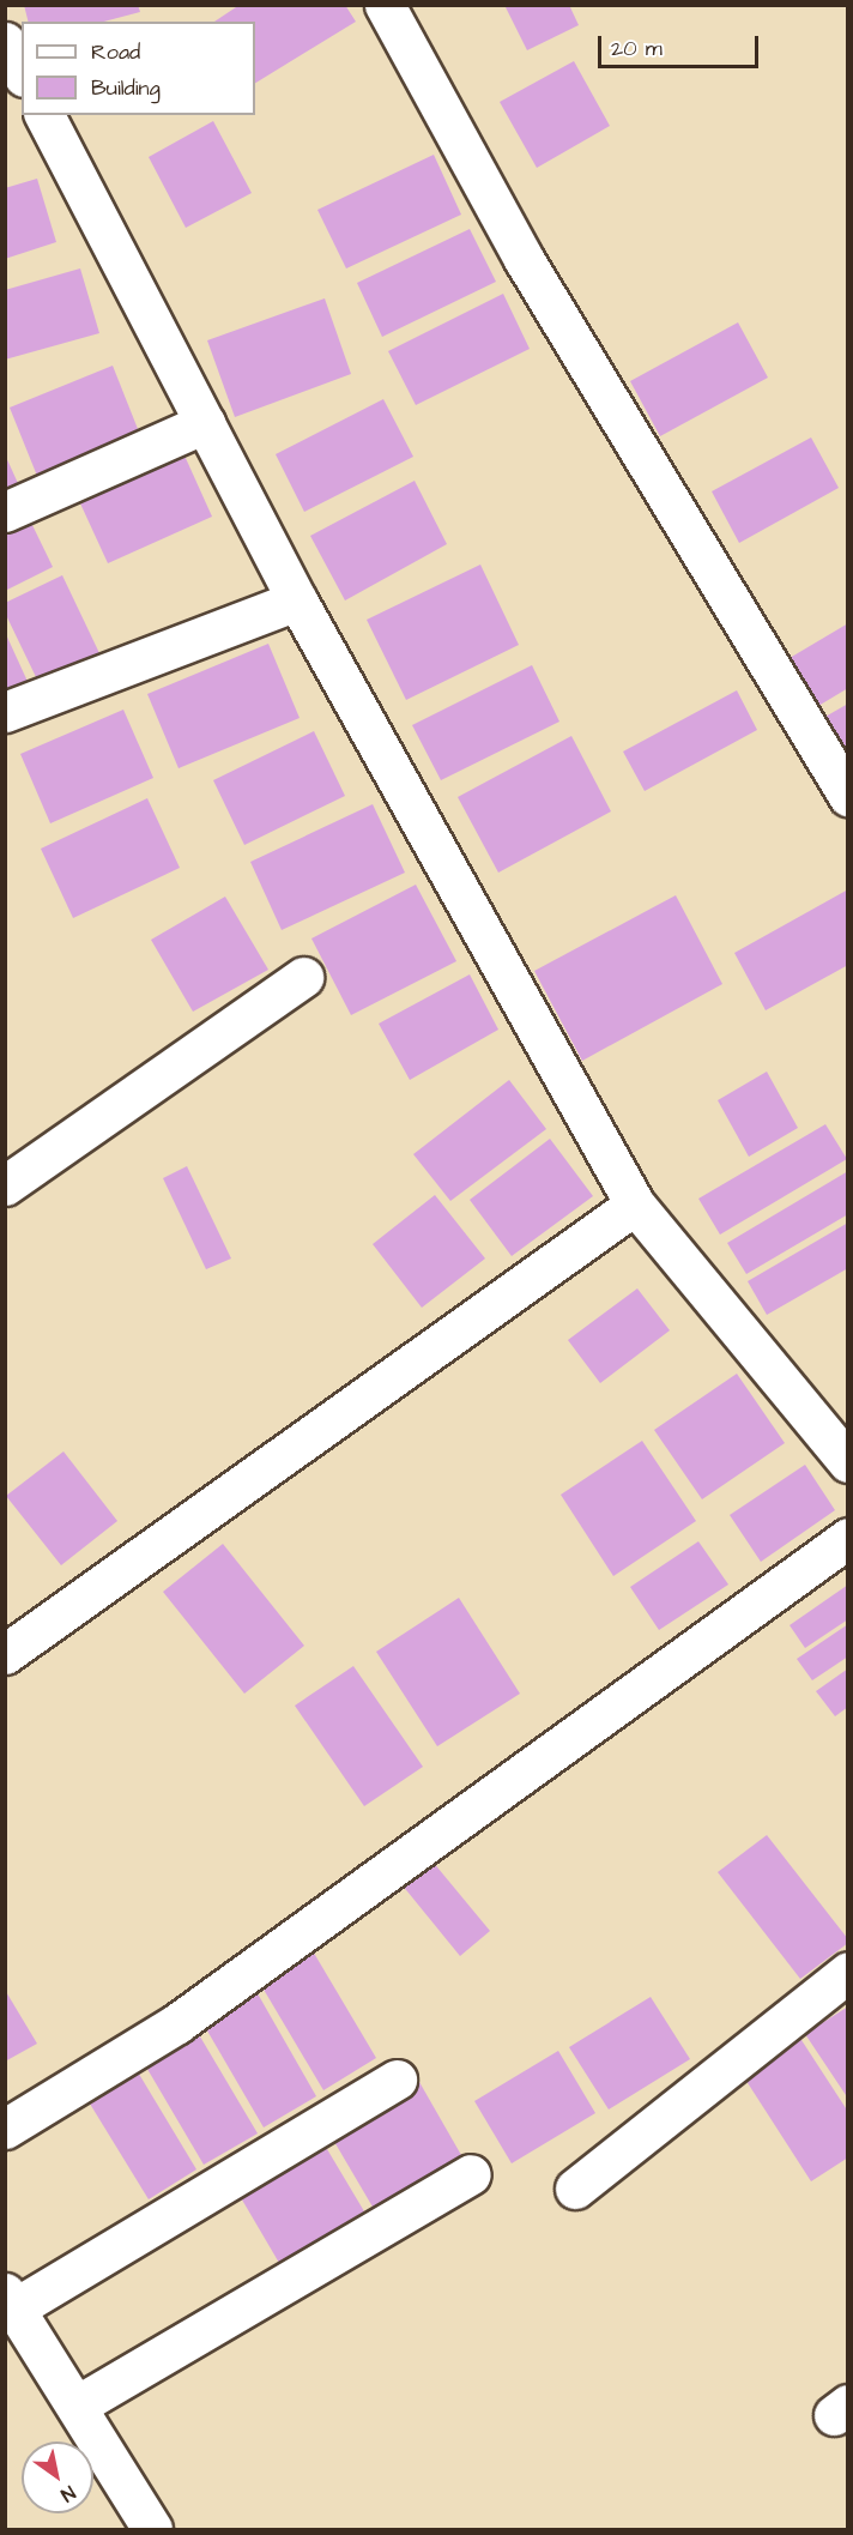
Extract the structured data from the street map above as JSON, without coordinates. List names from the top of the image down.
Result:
{
  "legend": ["Road", "Building"],
  "scale_bar": "20 m",
  "north": "bottom right"
}
